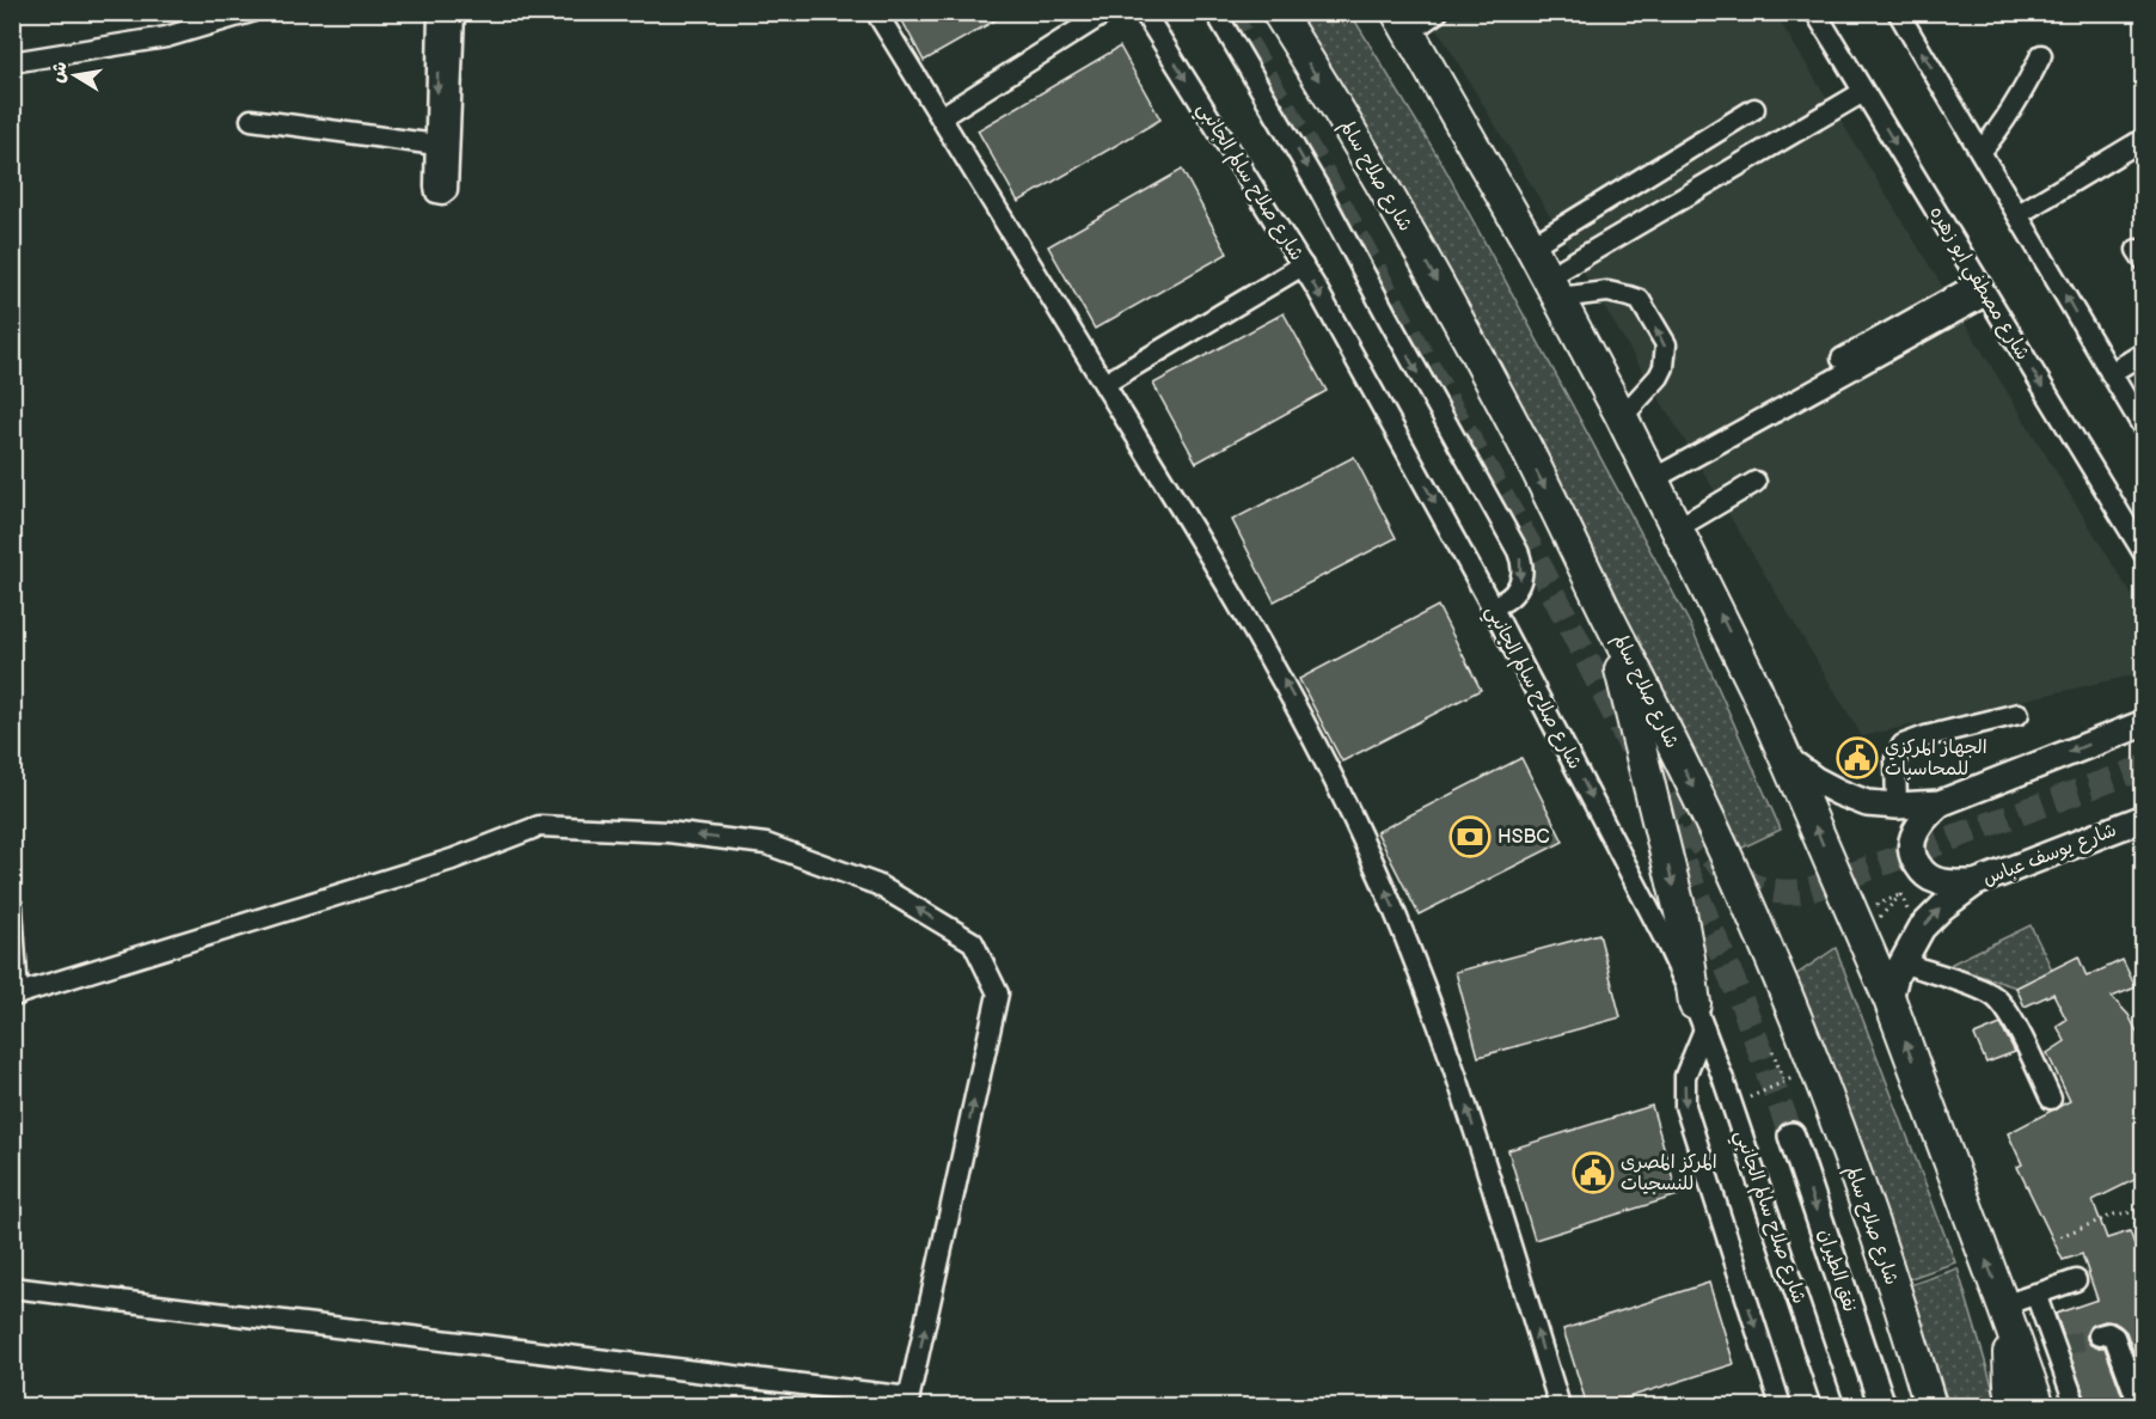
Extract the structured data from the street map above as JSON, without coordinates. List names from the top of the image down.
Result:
{
  "streets": {
    "highway": ["شارع صلاح سالم"],
    "main road": ["شارع يوسف عباس", "نفق الطيران"],
    "street": ["شارع صلاح سالم الجانبي", "شارع مصطفي ابو زهره"]
  },
  "one_way": ["نفق الطيران"],
  "places": {
    "public building": ["الجهاز المركزي للمحاسبات", "المركز المصرى للنسجيات"],
    "bank": ["HSBC"]
  },
  "north": "left"
}
